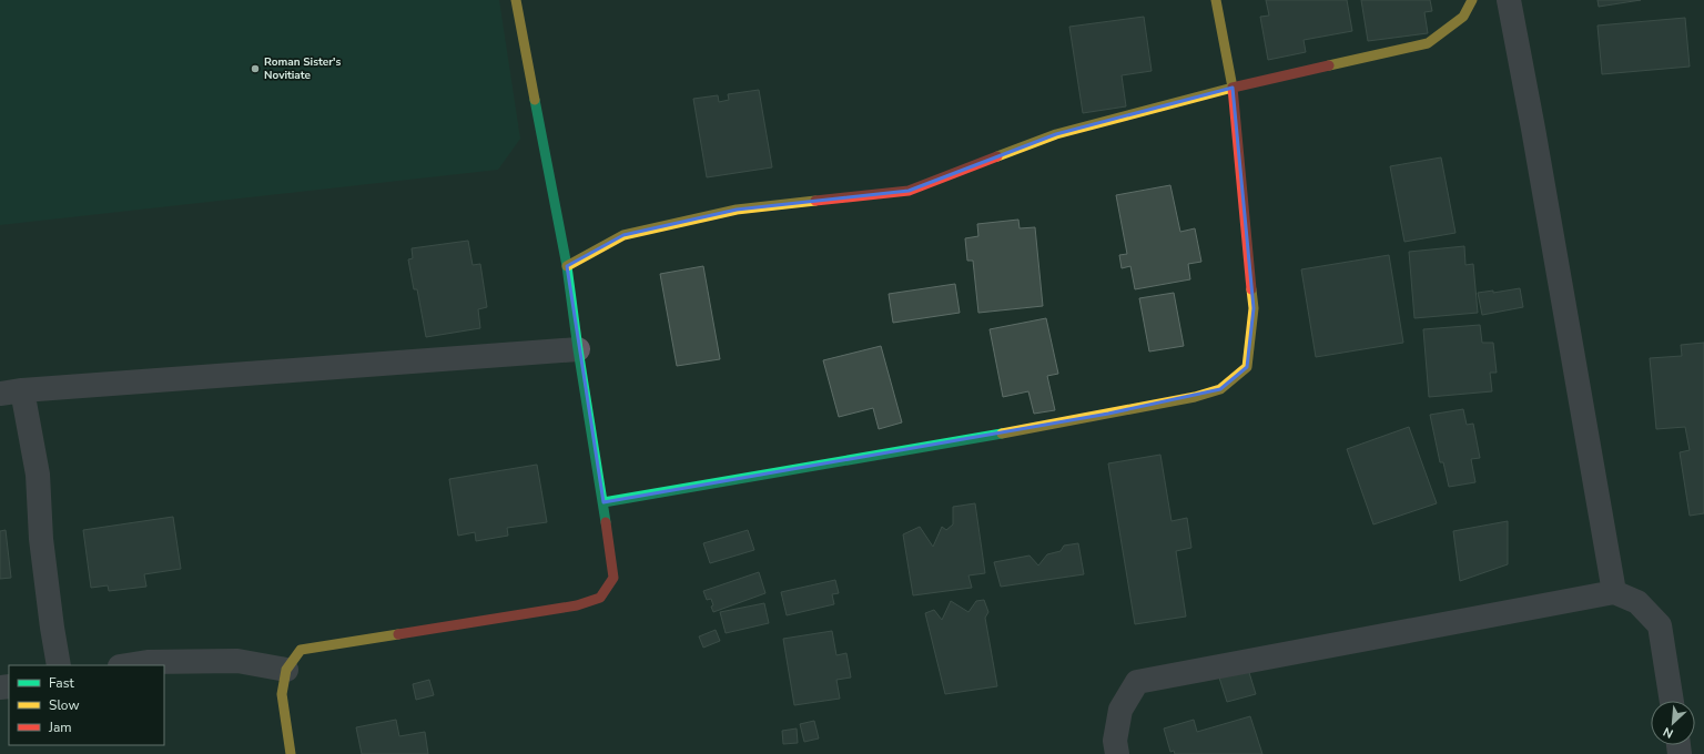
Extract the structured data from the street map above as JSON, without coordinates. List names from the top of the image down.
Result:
{
  "places": ["Roman Sister's Novitiate"],
  "legend": ["Fast", "Slow", "Jam"],
  "north": "bottom left"
}
